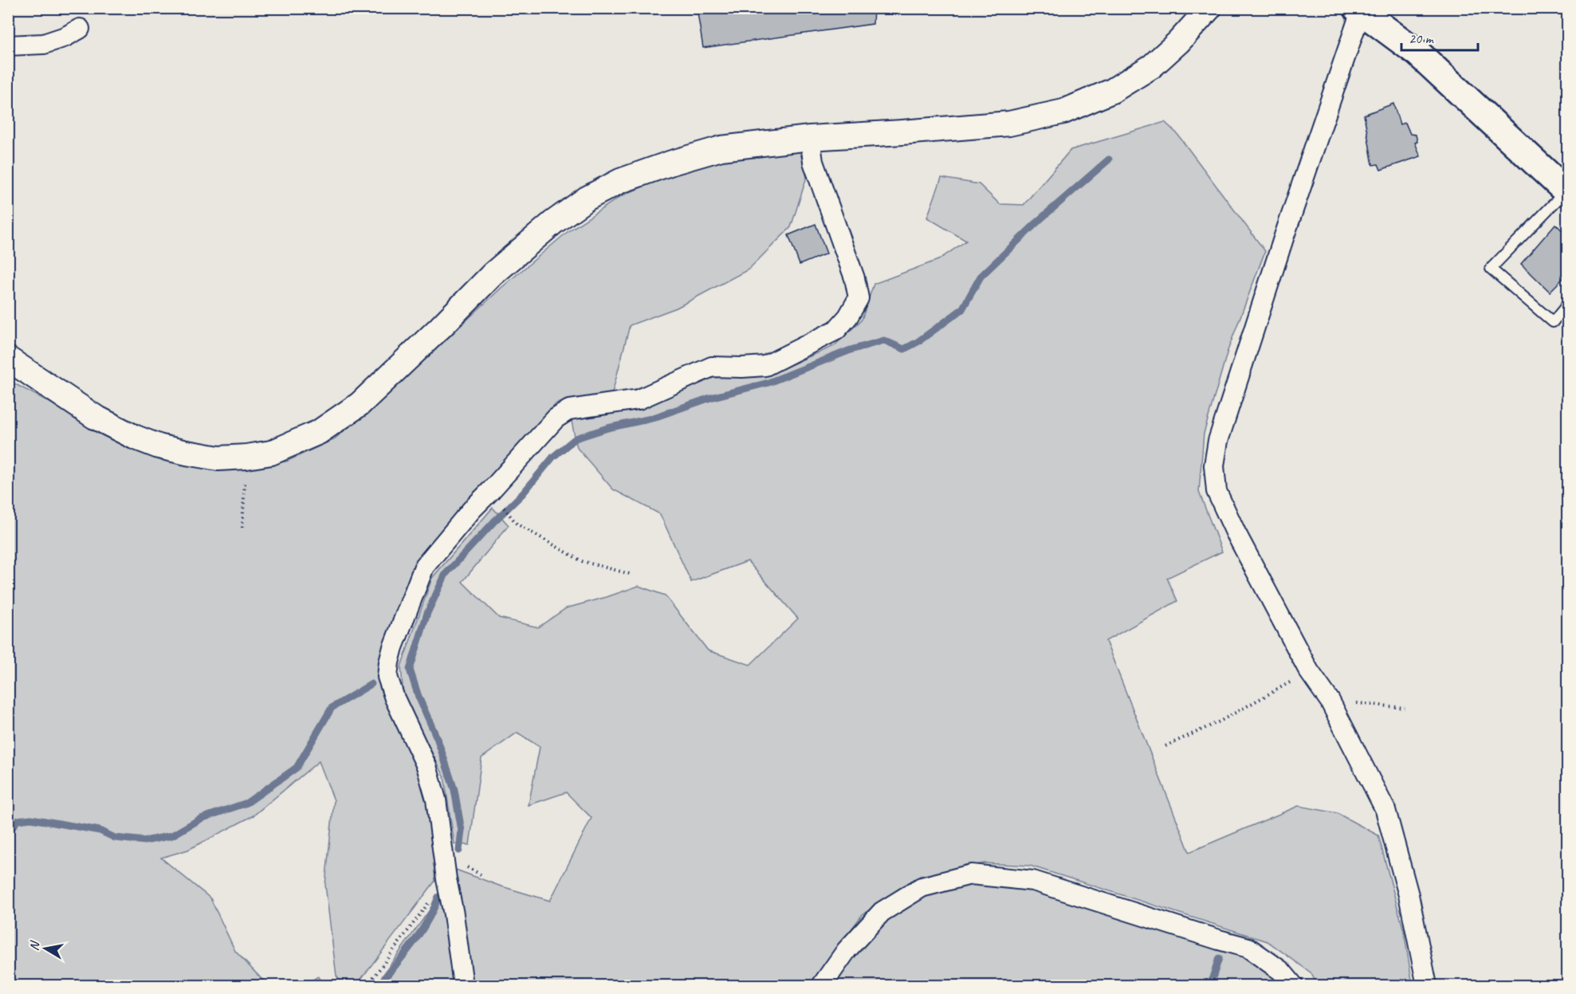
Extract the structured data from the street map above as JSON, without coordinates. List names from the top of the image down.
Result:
{
  "scale_bar": "20 m",
  "north": "left"
}
